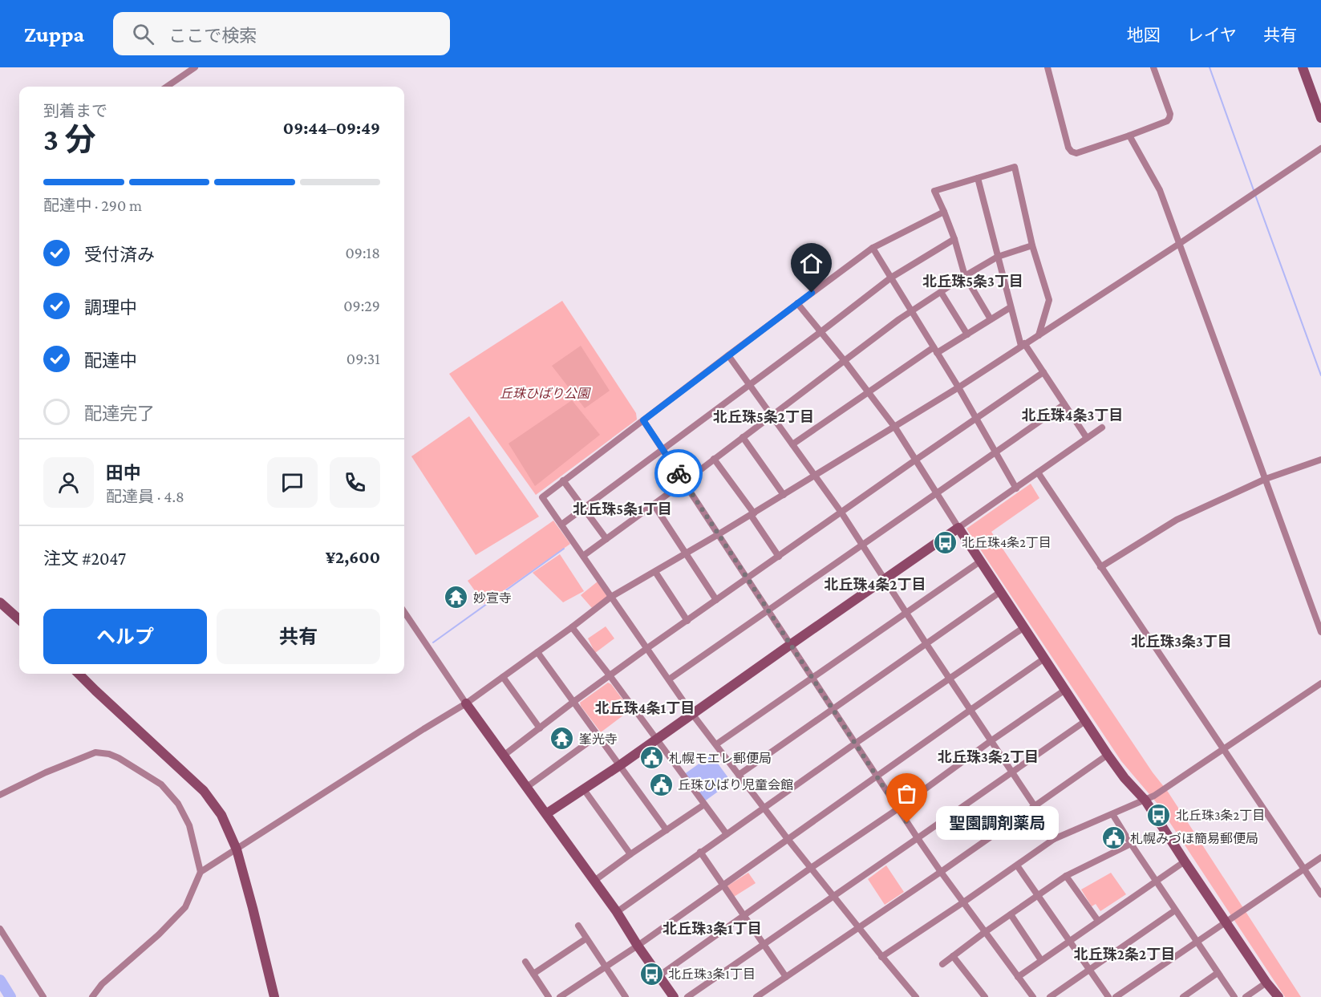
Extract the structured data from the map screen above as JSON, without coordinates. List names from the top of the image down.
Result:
{
  "districts": [
    "北丘珠5条3丁目",
    "北丘珠4条3丁目",
    "北丘珠5条2丁目",
    "北丘珠5条1丁目",
    "北丘珠4条2丁目",
    "北丘珠3条3丁目",
    "北丘珠4条1丁目",
    "北丘珠3条2丁目",
    "北丘珠3条1丁目",
    "北丘珠2条2丁目"
  ],
  "parks": ["丘珠ひばり公園"],
  "places": {
    "bus stop": ["北丘珠4条2丁目", "北丘珠3条2丁目", "北丘珠3条1丁目"],
    "temple": ["妙宣寺", "峯光寺"],
    "public building": ["札幌モエレ郵便局", "丘珠ひばり児童会館", "札幌みづほ簡易郵便局"],
    "other": ["聖園調剤薬局"]
  },
  "page": {
    "header": "Zuppa",
    "search": "ここで検索",
    "nav": ["地図", "レイヤ", "共有"],
    "heading": ["3 分", "到着まで", "09:44–09:49"],
    "panel": [
      "田中",
      "配達員 · 4.8",
      "注文 #2047",
      "¥2,600"
    ],
    "bar": "配達中 · 290 m",
    "list": [
      ["受付済み", "09:18"],
      ["調理中", "09:29"],
      ["配達中", "09:31"],
      "配達完了"
    ],
    "buttons": ["ヘルプ", "共有"],
    "bubble": "聖園調剤薬局"
  }
}
